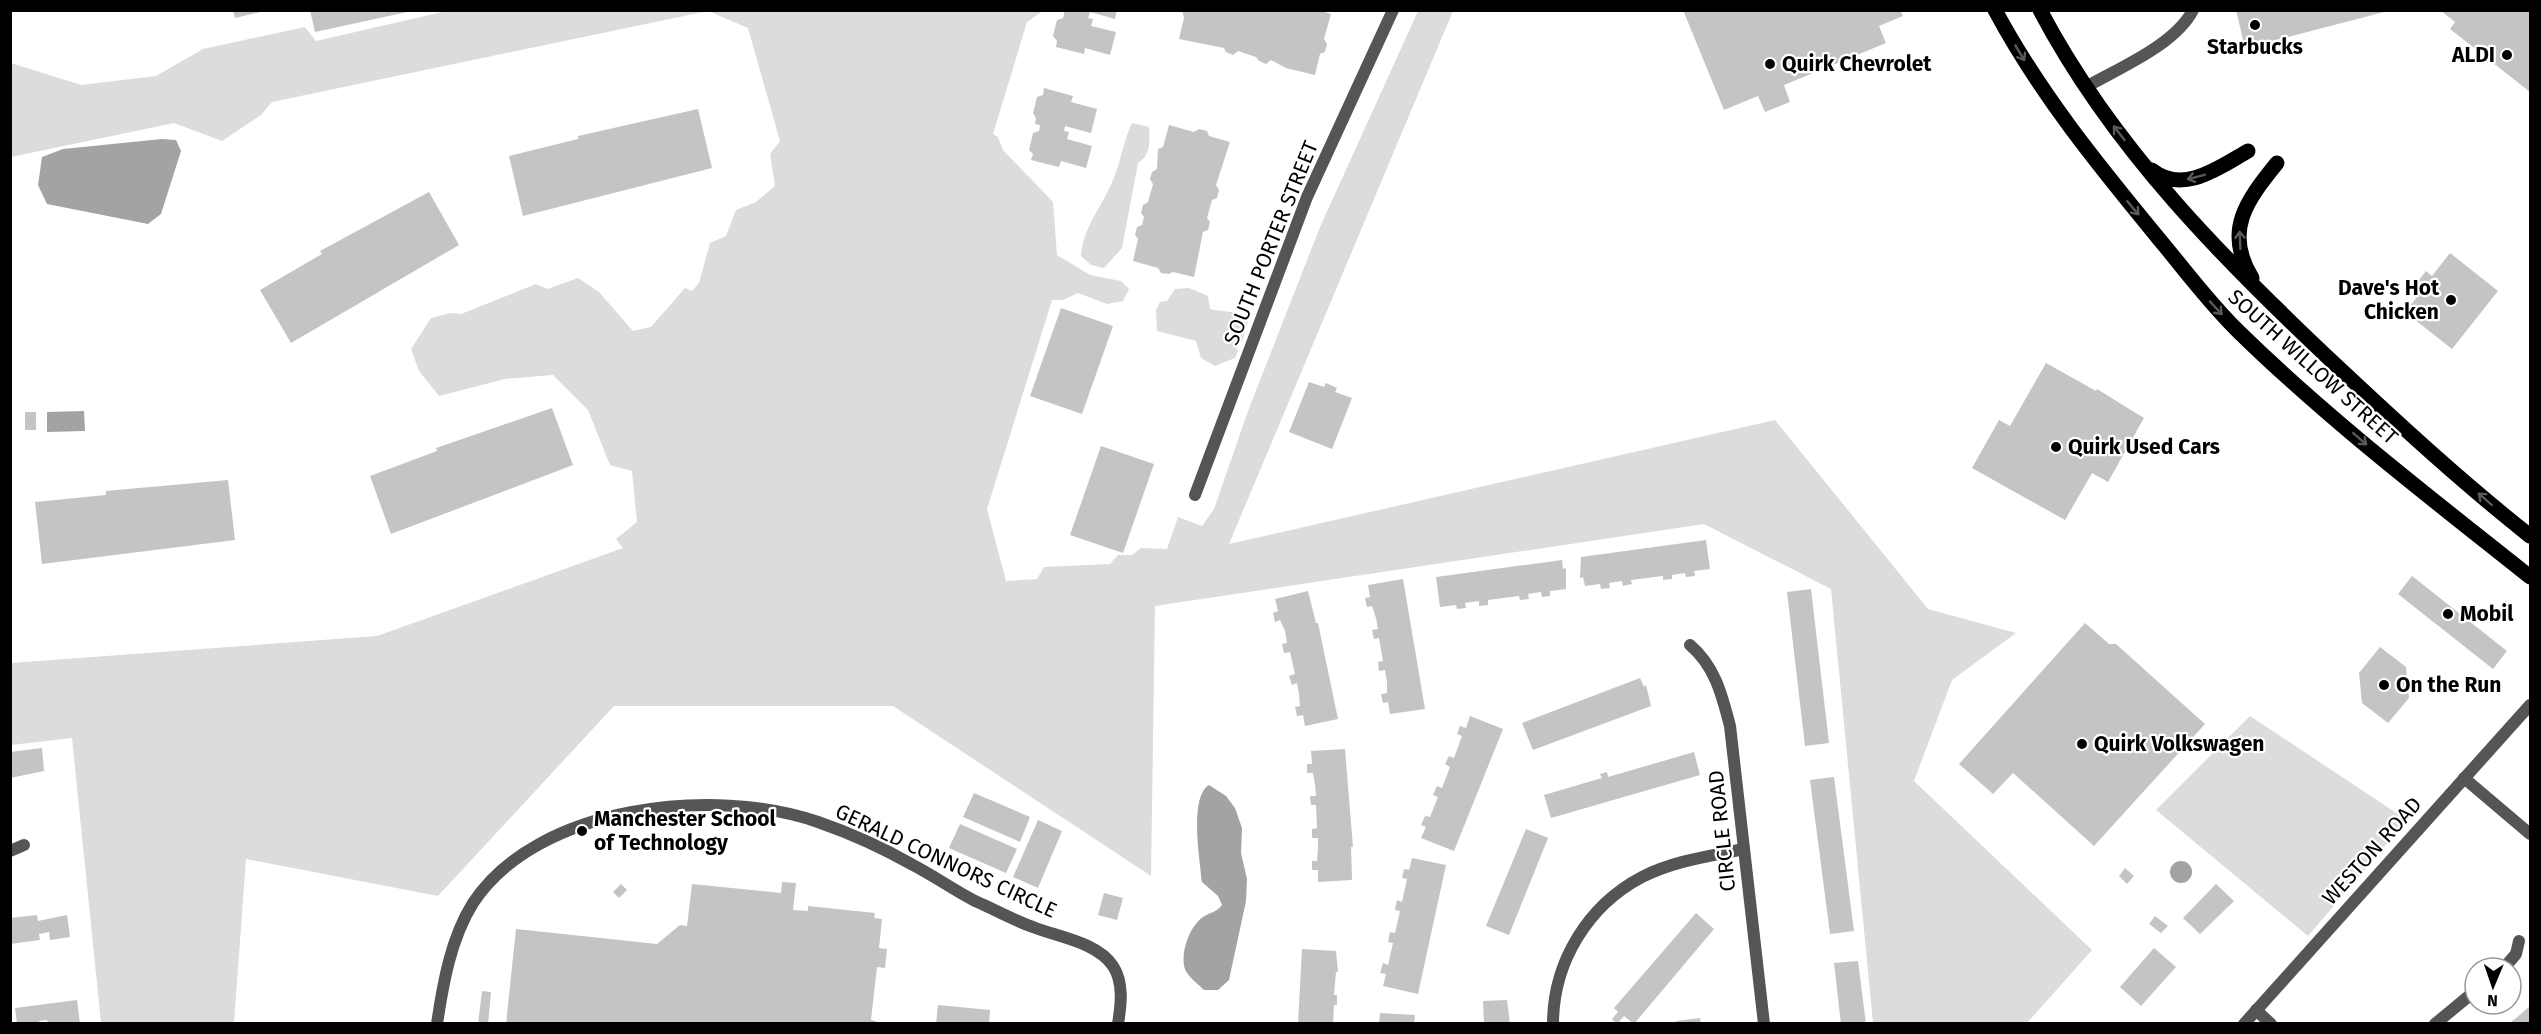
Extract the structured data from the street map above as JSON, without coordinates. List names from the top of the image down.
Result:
{
  "streets": {
    "main road": ["SOUTH WILLOW STREET"],
    "street": [
      "SOUTH PORTER STREET",
      "CIRCLE ROAD",
      "WESTON ROAD",
      "GERALD CONNORS CIRCLE"
    ]
  },
  "places": [
    "Starbucks",
    "ALDI",
    "Quirk Chevrolet",
    "Dave's Hot Chicken",
    "Quirk Used Cars",
    "Mobil",
    "On the Run",
    "Quirk Volkswagen",
    "Manchester School of Technology"
  ],
  "north": "bottom"
}
